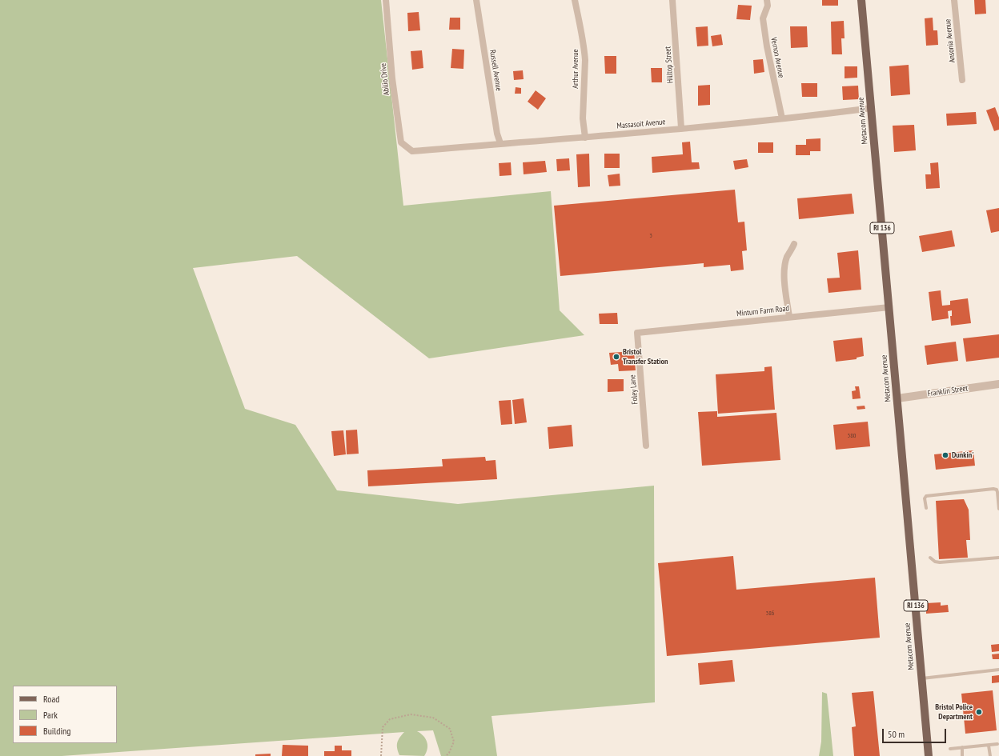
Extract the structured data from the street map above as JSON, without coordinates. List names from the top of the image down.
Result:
{
  "streets": {
    "main road": ["Metacom Avenue", "RI 136"],
    "street": [
      "Ansonia Avenue",
      "Vernon Avenue",
      "Hilltop Street",
      "Arthur Avenue",
      "Russell Avenue",
      "Abilio Drive",
      "Massasoit Avenue",
      "Minturn Farm Road",
      "Foley Lane",
      "Franklin Street"
    ]
  },
  "crossings": [
    ["Vernon Avenue", "Massasoit Avenue"],
    ["Hilltop Street", "Massasoit Avenue"],
    ["Arthur Avenue", "Massasoit Avenue"],
    ["Russell Avenue", "Massasoit Avenue"],
    ["Abilio Drive", "Massasoit Avenue"],
    ["Metacom Avenue", "Massasoit Avenue"],
    ["Metacom Avenue", "Minturn Farm Road"],
    ["Metacom Avenue", "Franklin Street"],
    ["Minturn Farm Road", "Foley Lane"]
  ],
  "places": ["Bristol Transfer Station", "Dunkin'", "Bristol Police Department"],
  "house_numbers": ["3", "380", "386"],
  "legend": ["Road", "Park", "Building"],
  "scale_bar": "50 m"
}
